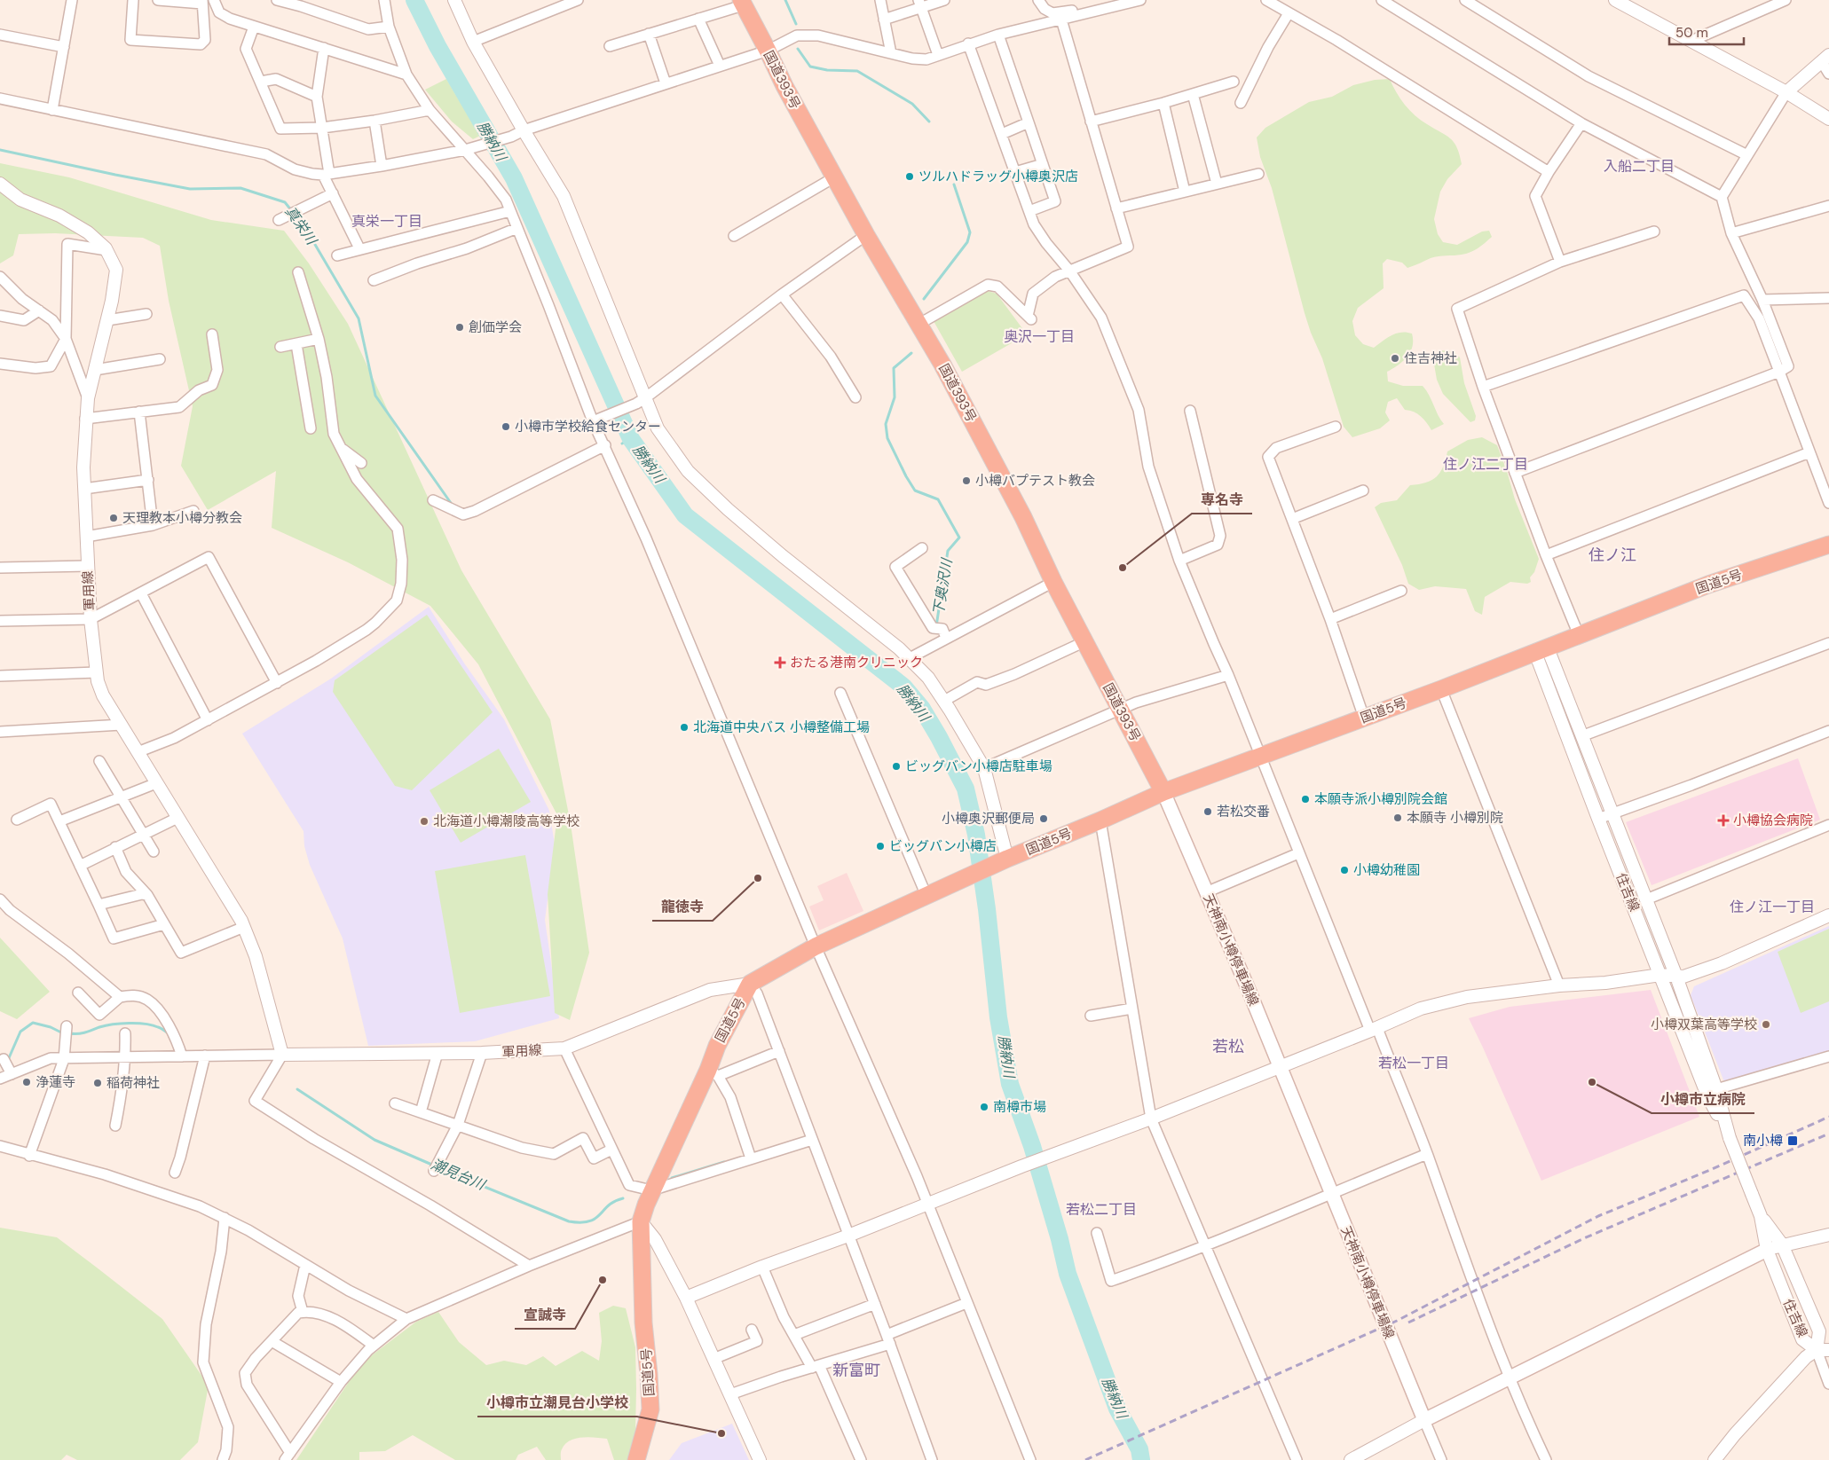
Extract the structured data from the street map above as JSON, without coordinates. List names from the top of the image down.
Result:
{
  "streets": {
    "highway": ["国道393号", "国道5号"],
    "main road": ["天神南小樽停車場線"],
    "street": ["軍用線", "住吉線"]
  },
  "crossings": [
    ["国道393号", "国道5号"],
    ["国道393号", "天神南小樽停車場線"],
    ["国道5号", "軍用線"],
    ["国道5号", "住吉線"],
    ["国道5号", "天神南小樽停車場線"]
  ],
  "districts": [
    "入船二丁目",
    "真栄一丁目",
    "奥沢一丁目",
    "住ノ江二丁目",
    "住ノ江",
    "住ノ江一丁目",
    "若松",
    "若松一丁目",
    "若松二丁目",
    "新富町"
  ],
  "water": [
    "勝納川",
    "真栄川",
    "下奥沢川",
    "潮見台川"
  ],
  "places": {
    "other": [
      "ツルハドラッグ小樽奥沢店",
      "創価学会",
      "住吉神社",
      "小樽市学校給食センター",
      "小樽バプテスト教会",
      "天理教本小樽分教会",
      "専名寺",
      "北海道中央バス 小樽整備工場",
      "ビッグバン小樽店駐車場",
      "本願寺派小樽別院会館",
      "若松交番",
      "本願寺 小樽別院",
      "小樽奥沢郵便局",
      "北海道小樽潮陵高等学校",
      "ビッグバン小樽店",
      "小樽幼稚園",
      "龍徳寺",
      "小樽双葉高等学校",
      "浄蓮寺",
      "小樽市立病院",
      "稲荷神社",
      "南樽市場",
      "宣誠寺",
      "小樽市立潮見台小学校"
    ],
    "health": ["おたる港南クリニック", "小樽協会病院"],
    "transit": ["南小樽"]
  },
  "scale_bar": "50 m"
}
